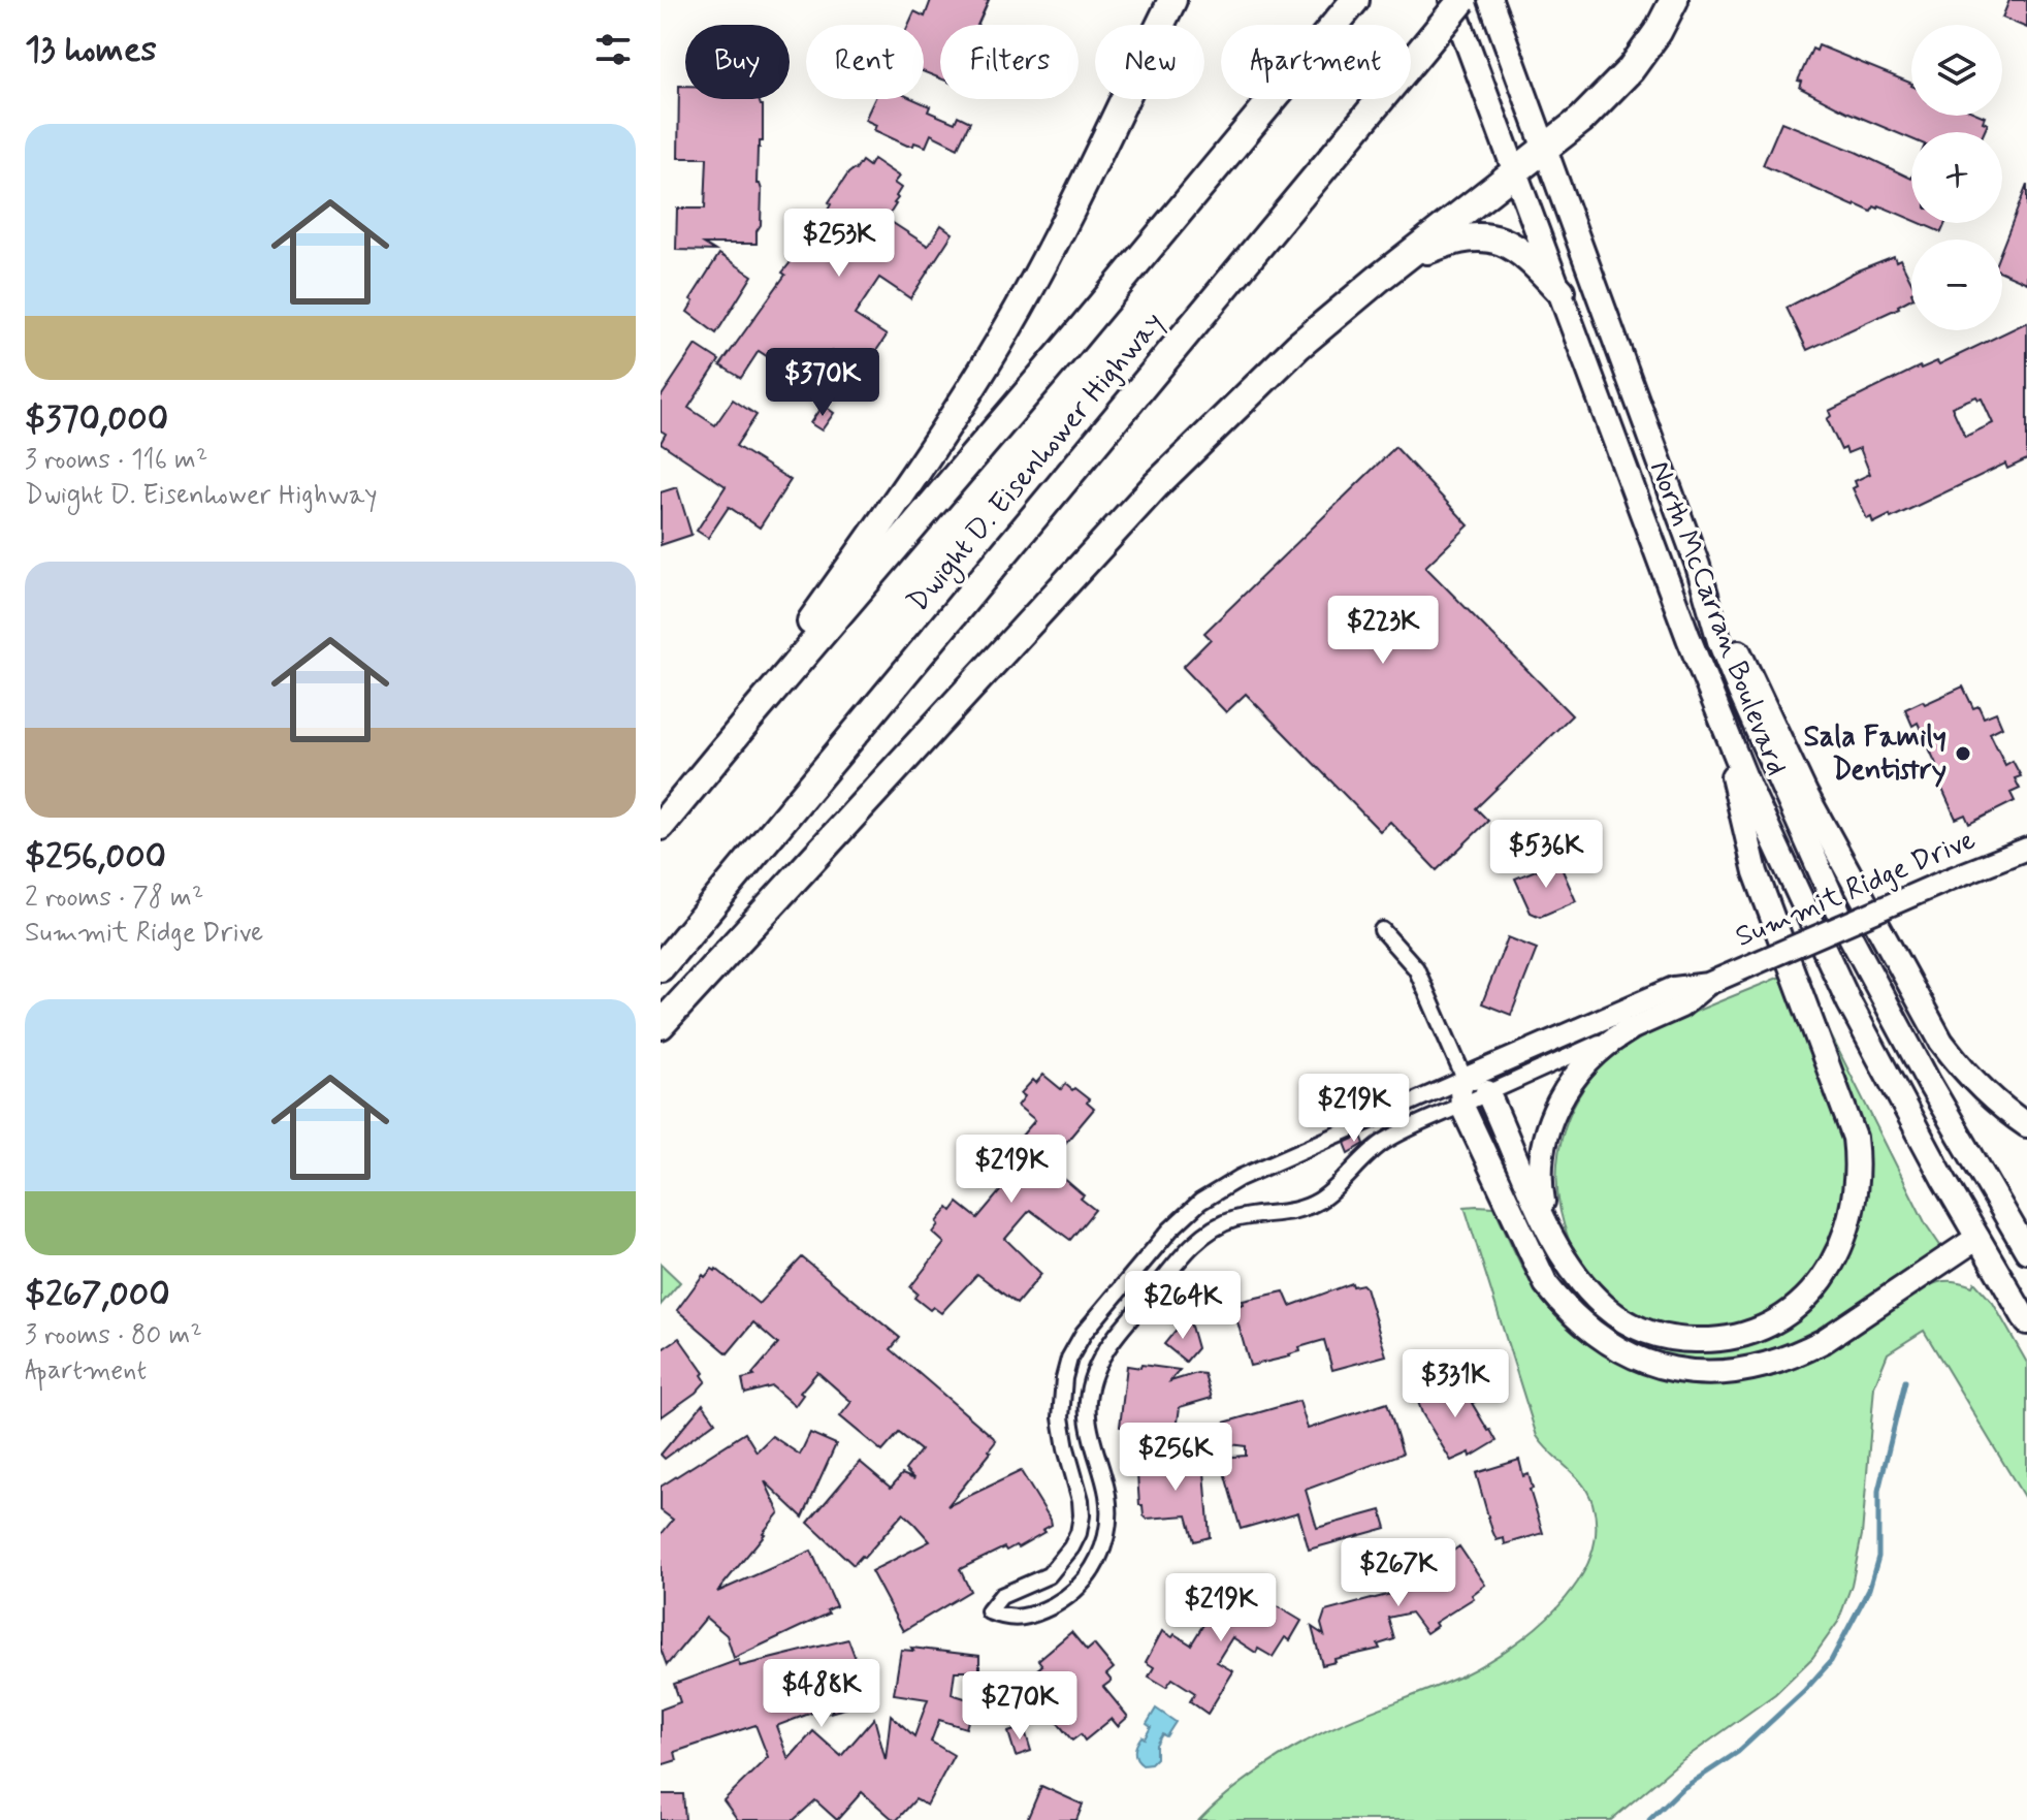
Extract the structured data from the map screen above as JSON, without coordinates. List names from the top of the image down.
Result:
{
  "streets": {
    "highway": ["Dwight D. Eisenhower Highway"],
    "main road": ["North McCarran Boulevard"],
    "street": ["Summit Ridge Drive"]
  },
  "places": ["Sala Family Dentistry"],
  "page": {
    "heading": "13 homes",
    "map_buttons": ["+", "−"],
    "chip": [
      "Buy",
      "Rent",
      "Filters",
      "New",
      "Apartment"
    ],
    "list": [
      {
        "name": "$370,000",
        "note": "3 rooms · 116 m² · Dwight D. Eisenhower Highway"
      },
      {
        "name": "$256,000",
        "note": "2 rooms · 78 m² · Summit Ridge Drive"
      },
      {
        "name": "$267,000",
        "note": "3 rooms · 80 m² · Apartment"
      }
    ],
    "price": [
      "$253K",
      "$370K",
      "$223K",
      "$536K",
      "$219K",
      "$219K",
      "$264K",
      "$331K",
      "$256K",
      "$267K",
      "$219K",
      "$488K",
      "$270K"
    ]
  }
}
